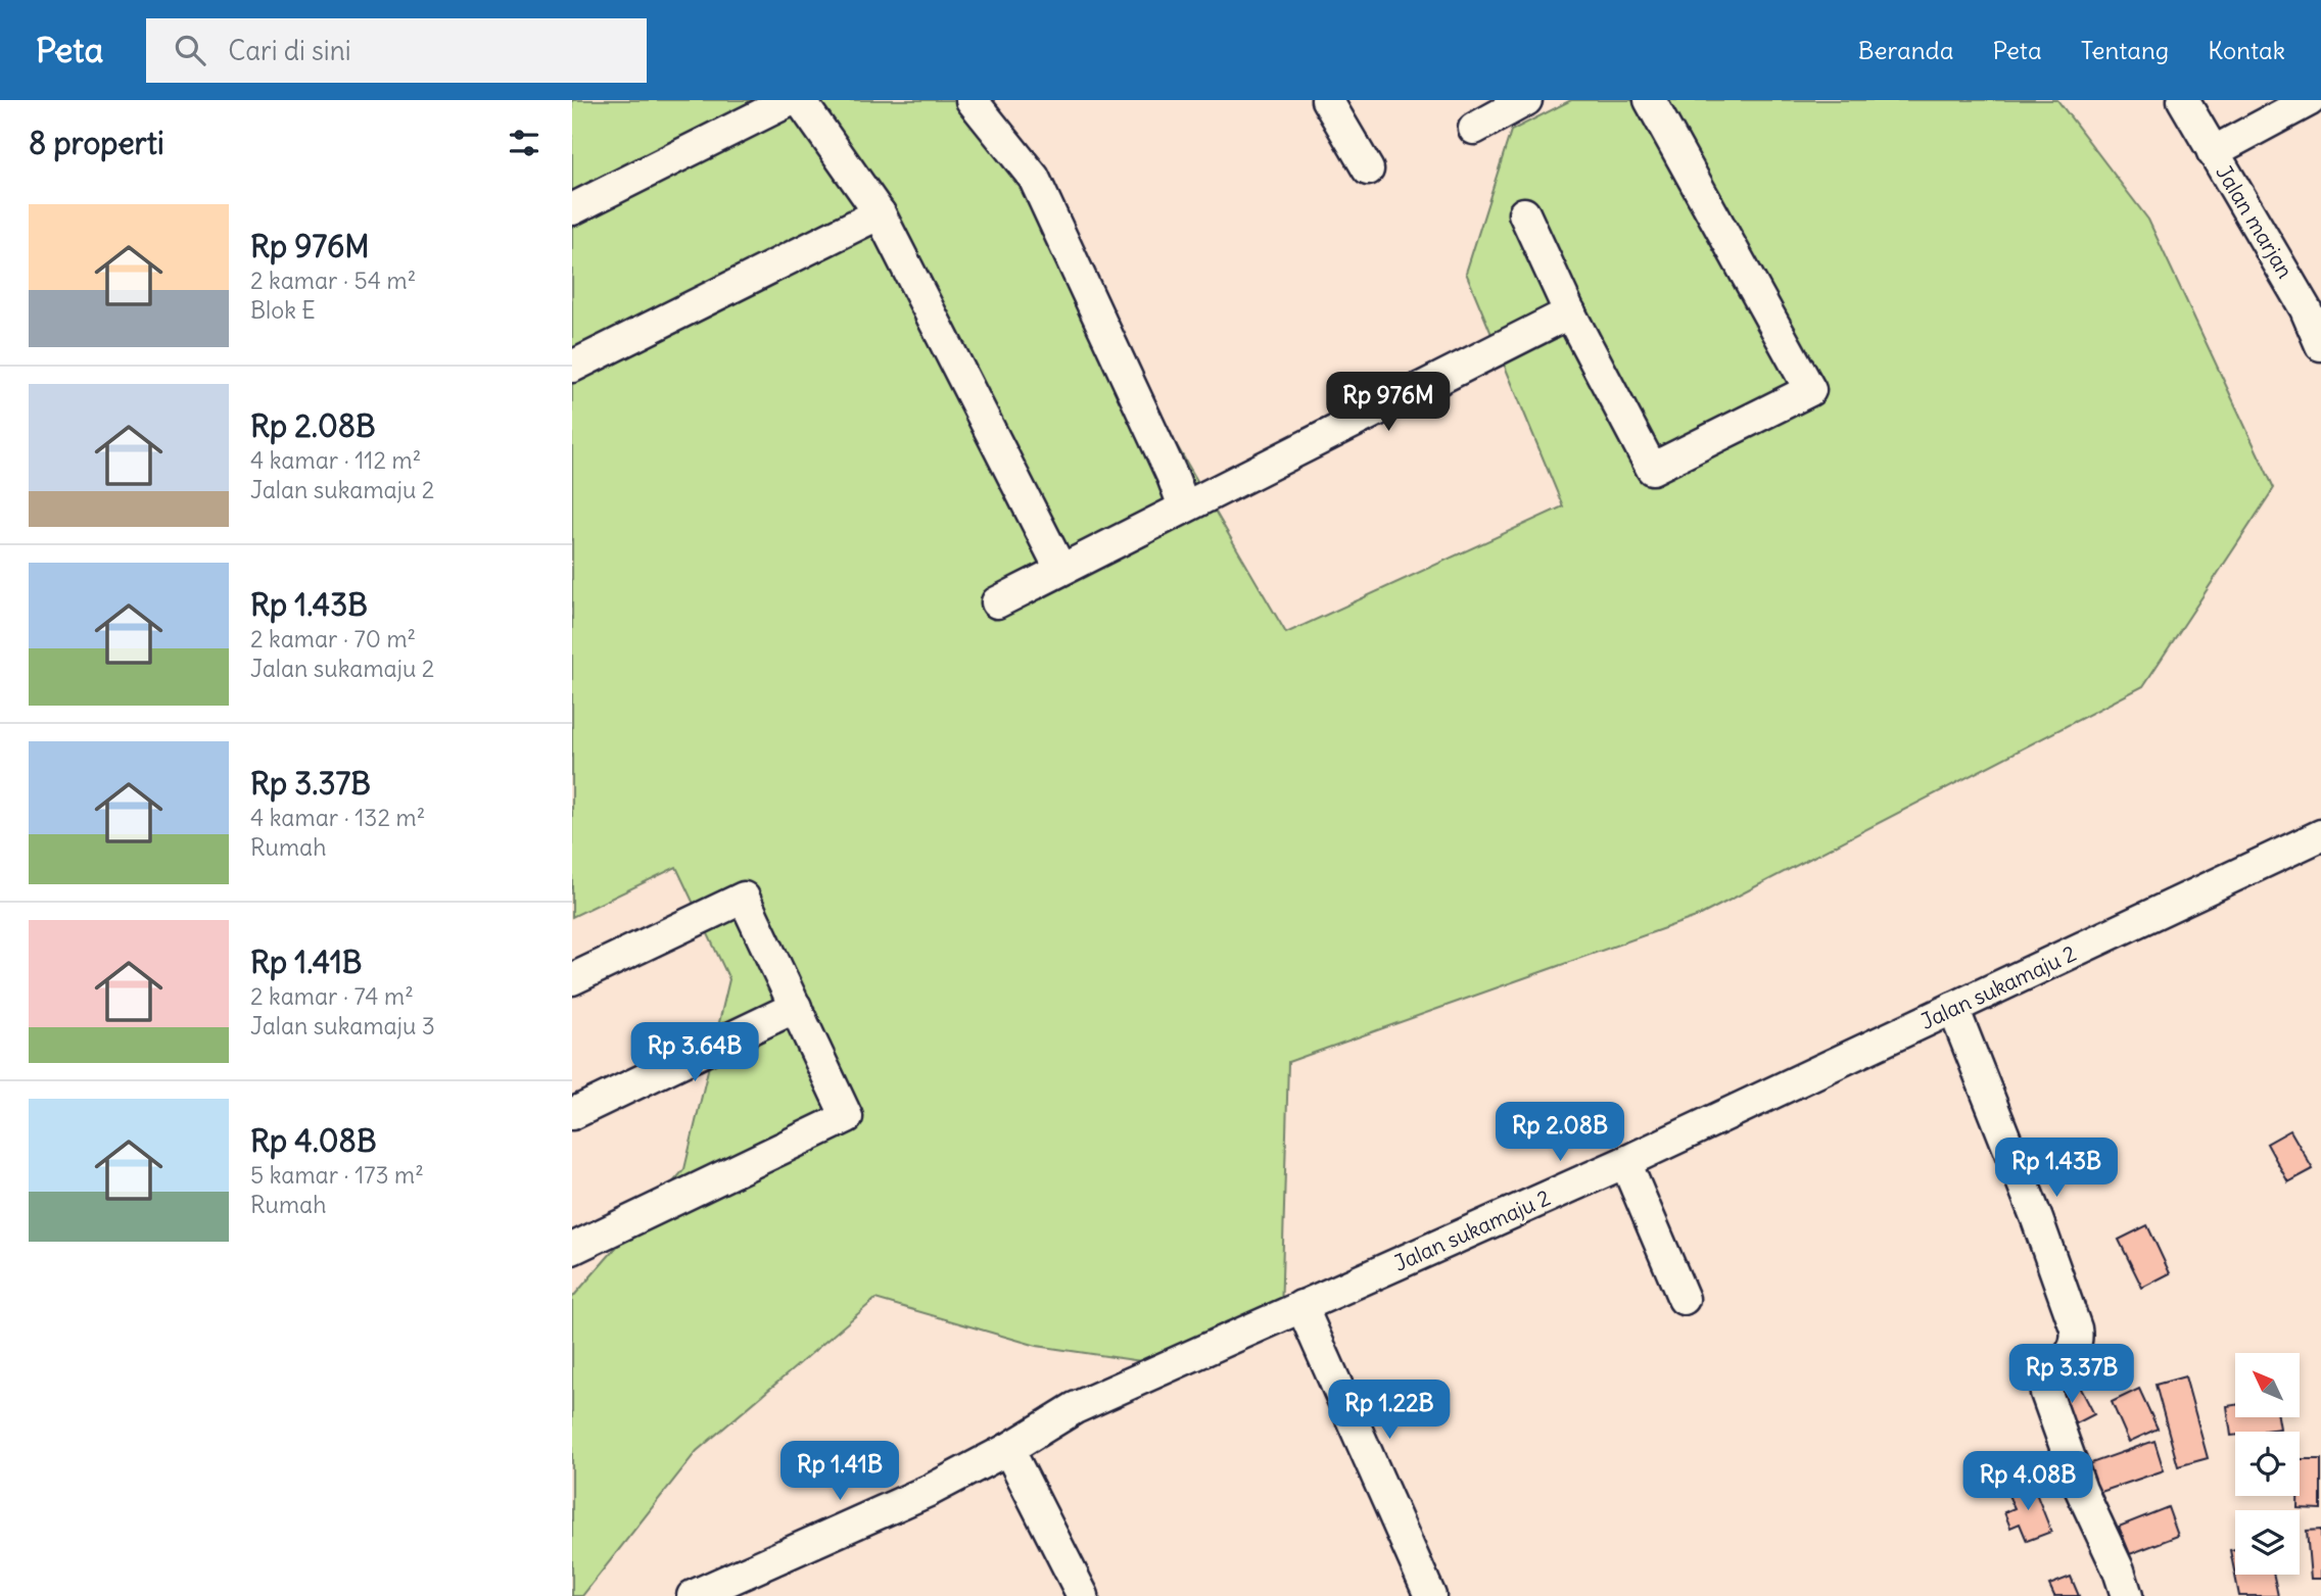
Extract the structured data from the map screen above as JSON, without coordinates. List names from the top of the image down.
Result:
{
  "streets": {
    "street": ["Jalan marjan", "Jalan sukamaju 2"]
  },
  "north": "top left",
  "page": {
    "header": "Peta",
    "search": "Cari di sini",
    "nav": [
      "Beranda",
      "Peta",
      "Tentang",
      "Kontak"
    ],
    "heading": "8 properti",
    "list": [
      {
        "name": "Rp 976M",
        "note": "2 kamar · 54 m² · Blok E"
      },
      {
        "name": "Rp 2.08B",
        "note": "4 kamar · 112 m² · Jalan sukamaju 2"
      },
      {
        "name": "Rp 1.43B",
        "note": "2 kamar · 70 m² · Jalan sukamaju 2"
      },
      {
        "name": "Rp 3.37B",
        "note": "4 kamar · 132 m² · Rumah"
      },
      {
        "name": "Rp 1.41B",
        "note": "2 kamar · 74 m² · Jalan sukamaju 3"
      },
      {
        "name": "Rp 4.08B",
        "note": "5 kamar · 173 m² · Rumah"
      }
    ],
    "price": [
      "Rp 976M",
      "Rp 3.64B",
      "Rp 2.08B",
      "Rp 1.43B",
      "Rp 3.37B",
      "Rp 1.22B",
      "Rp 1.41B",
      "Rp 4.08B"
    ]
  }
}
